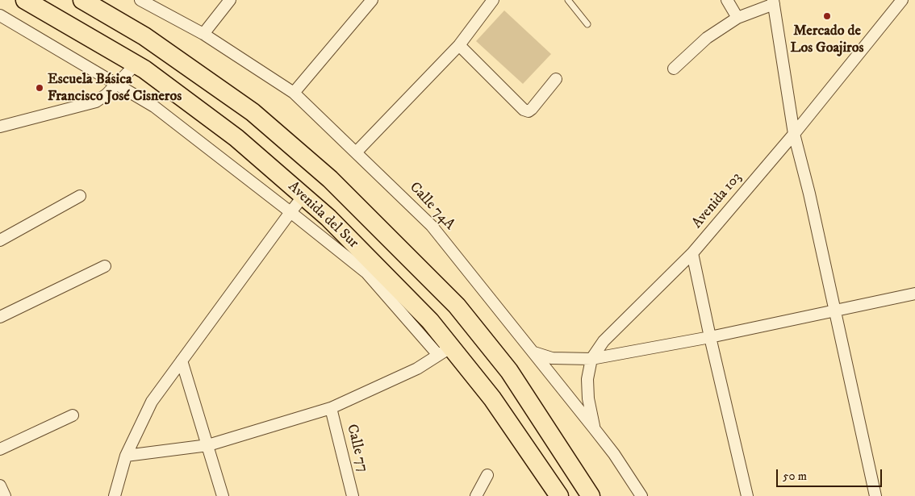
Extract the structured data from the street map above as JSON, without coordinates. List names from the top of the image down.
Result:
{
  "streets": {
    "highway": ["Avenida del Sur"],
    "street": ["Avenida 103", "Calle 74A", "Calle 77"]
  },
  "crossings": [
    ["Avenida 103", "Calle 74A"]
  ],
  "places": ["Mercado de Los Goajiros", "Escuela Básica Francisco José Cisneros"],
  "scale_bar": "50 m"
}
